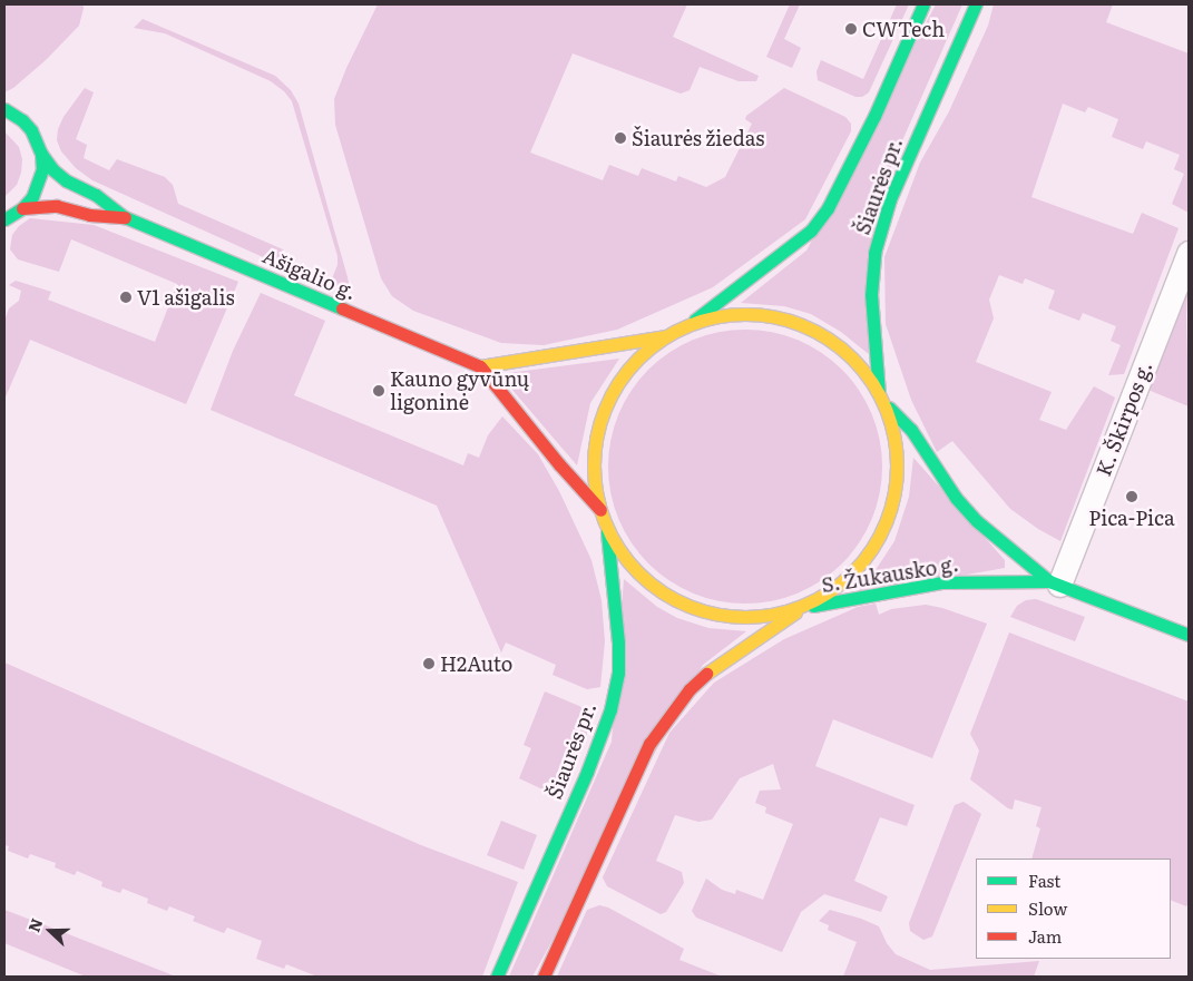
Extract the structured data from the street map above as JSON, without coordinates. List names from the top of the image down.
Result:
{
  "streets": {
    "main road": ["Šiaurės pr.", "Ašigalio g.", "S. Žukausko g."],
    "street": ["K. Škirpos g."]
  },
  "crossings": [
    ["Šiaurės pr.", "S. Žukausko g."],
    ["K. Škirpos g.", "S. Žukausko g."]
  ],
  "places": [
    "CWTech",
    "Šiaurės žiedas",
    "V1 ašigalis",
    "Kauno gyvūnų ligoninė",
    "Pica-Pica",
    "H2Auto"
  ],
  "legend": ["Fast", "Slow", "Jam"],
  "north": "left"
}
